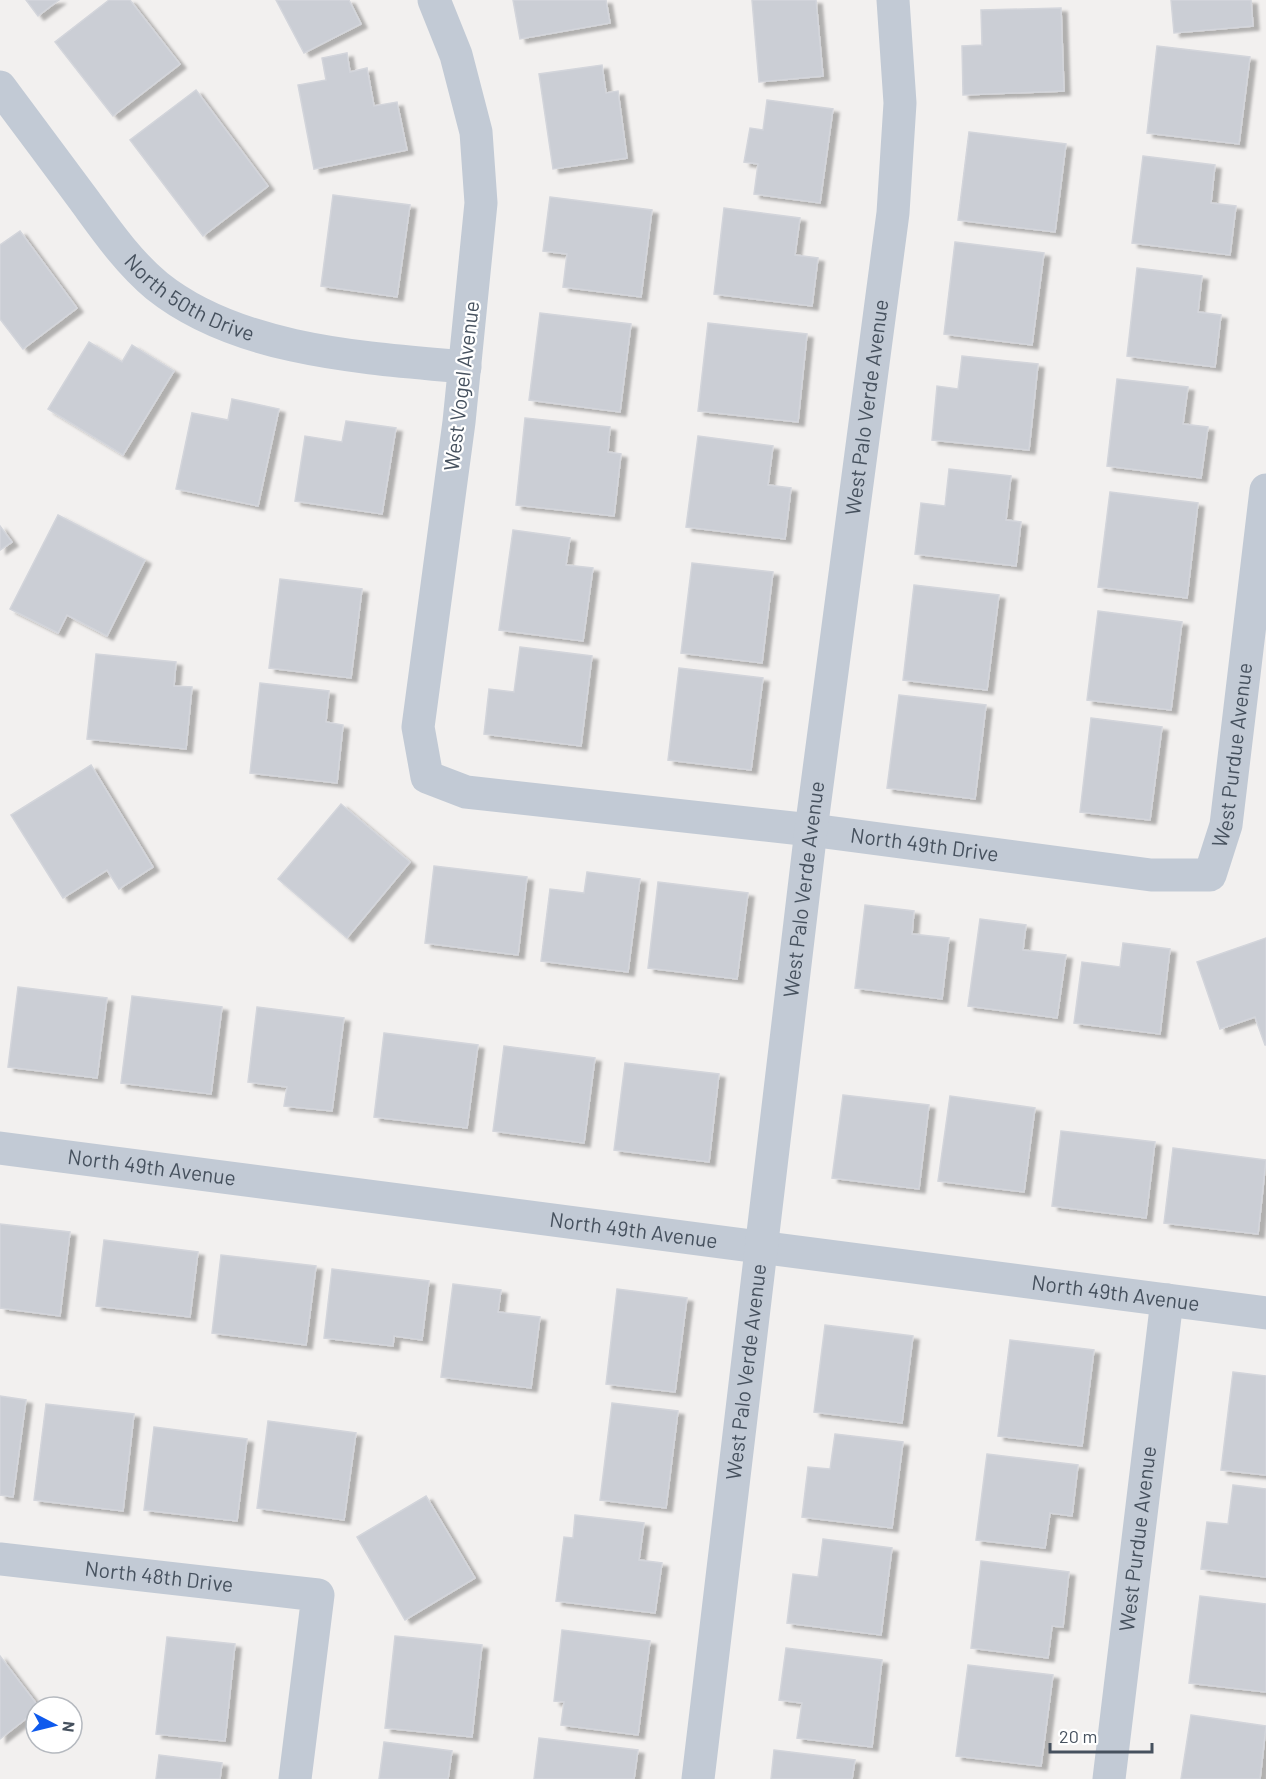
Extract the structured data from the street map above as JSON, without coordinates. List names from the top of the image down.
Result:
{
  "streets": {
    "street": [
      "North 50th Drive",
      "West Vogel Avenue",
      "West Palo Verde Avenue",
      "West Purdue Avenue",
      "North 49th Drive",
      "North 49th Avenue",
      "North 48th Drive"
    ]
  },
  "crossings": [
    ["North 50th Drive", "West Vogel Avenue"],
    ["West Vogel Avenue", "North 49th Drive"],
    ["West Palo Verde Avenue", "North 49th Drive"],
    ["West Palo Verde Avenue", "North 49th Avenue"],
    ["West Purdue Avenue", "North 49th Drive"],
    ["West Purdue Avenue", "North 49th Avenue"]
  ],
  "scale_bar": "20 m",
  "north": "right"
}
